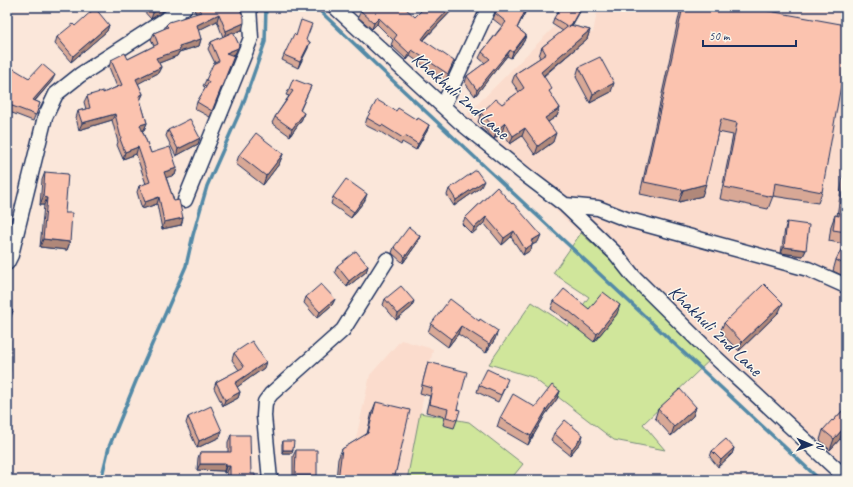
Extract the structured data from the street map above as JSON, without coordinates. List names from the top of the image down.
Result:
{
  "streets": {
    "street": ["Khakhuli 2nd Lane"]
  },
  "scale_bar": "50 m",
  "north": "right"
}
